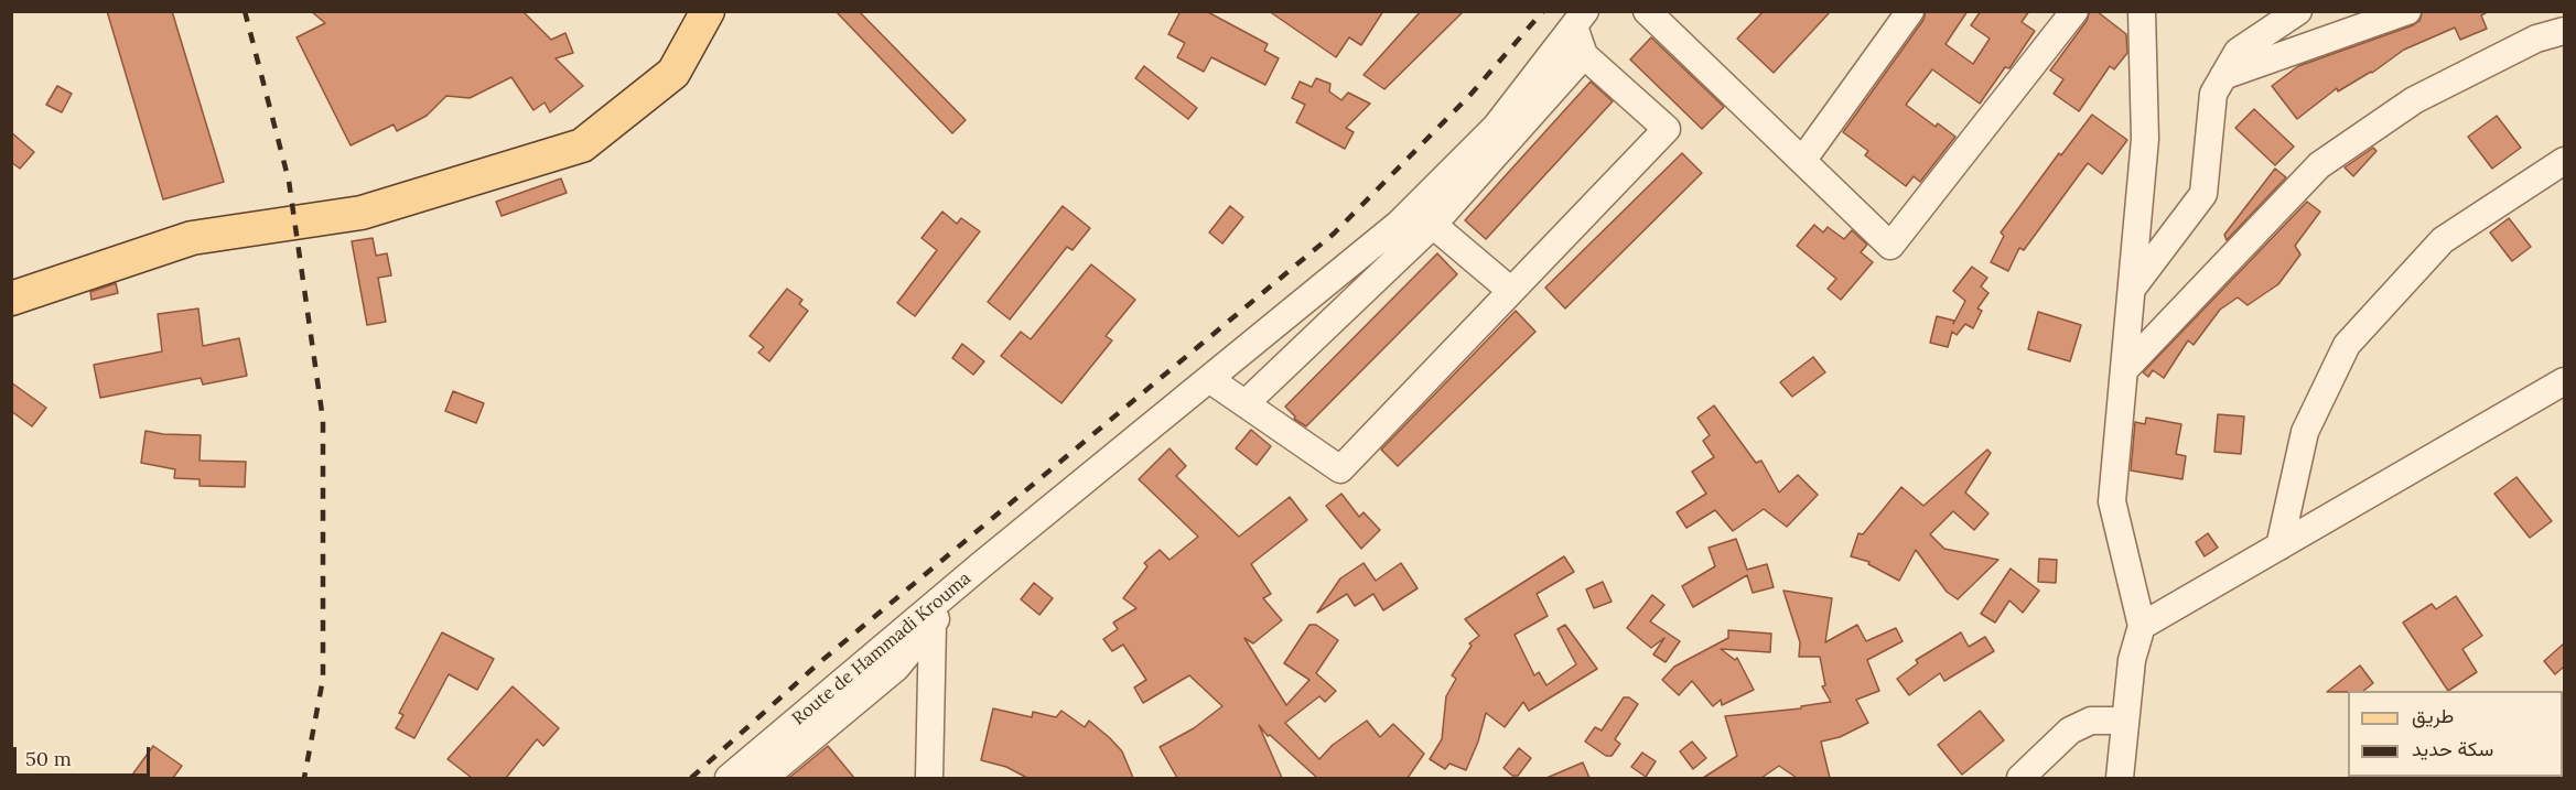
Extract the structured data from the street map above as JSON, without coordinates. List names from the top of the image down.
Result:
{
  "streets": {
    "street": ["Route de Hammadi Krouma"]
  },
  "legend": ["طريق", "سكة حديد"],
  "scale_bar": "50 m"
}
